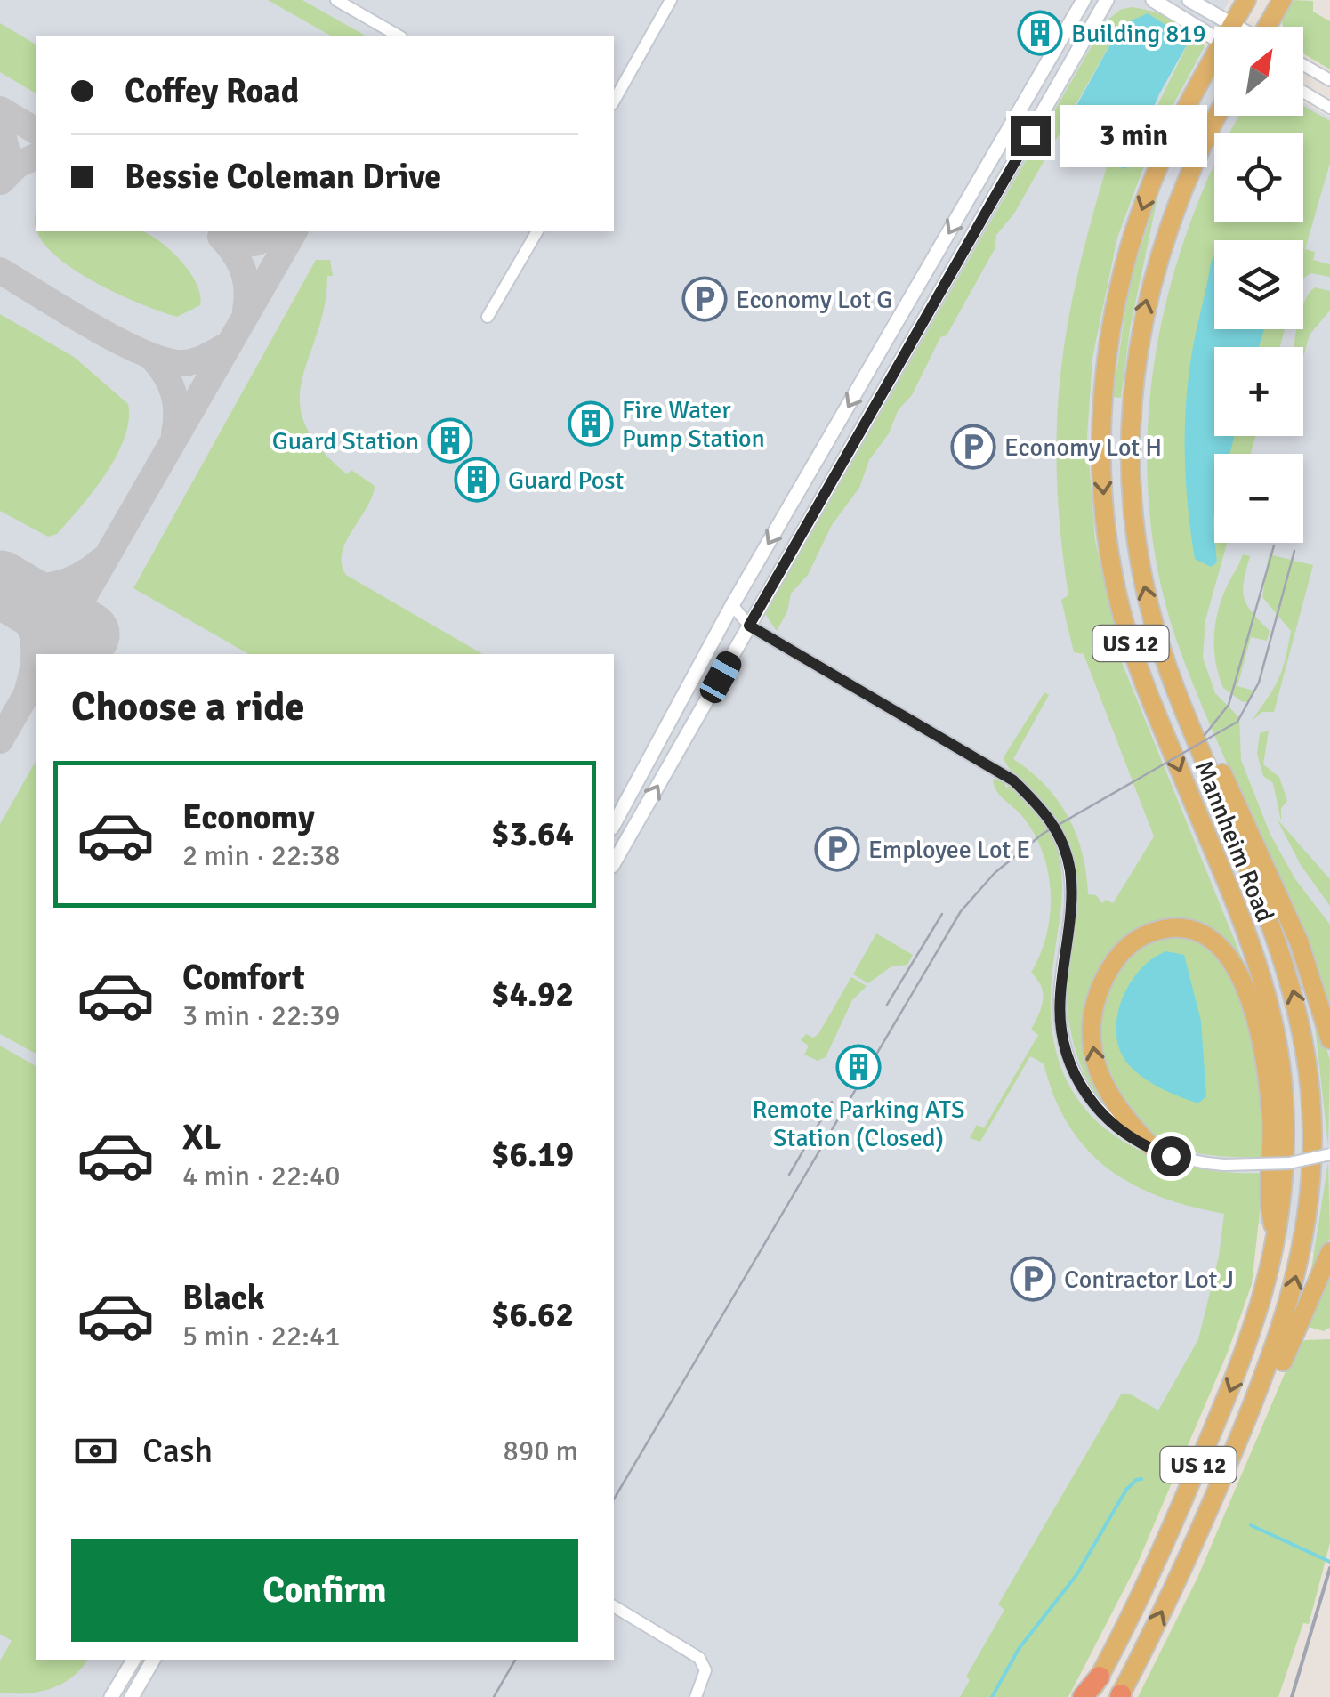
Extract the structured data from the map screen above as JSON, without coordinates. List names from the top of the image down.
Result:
{
  "streets": {
    "main road": ["US 12", "Mannheim Road"]
  },
  "places": {
    "building": [
      "Building 819",
      "Fire Water Pump Station",
      "Guard Station",
      "Guard Post",
      "Remote Parking ATS Station (Closed)"
    ],
    "parking": [
      "Economy Lot G",
      "Economy Lot H",
      "Employee Lot E",
      "Contractor Lot J"
    ]
  },
  "north": "top right",
  "page": {
    "map_buttons": ["+", "−"],
    "banner": ["Coffey Road", "Bessie Coleman Drive"],
    "bubble": "3 min",
    "heading": "Choose a ride",
    "list": [
      {
        "name": "Economy",
        "note": "2 min · 22:38",
        "value": "$3.64"
      },
      {
        "name": "Comfort",
        "note": "3 min · 22:39",
        "value": "$4.92"
      },
      {
        "name": "XL",
        "note": "4 min · 22:40",
        "value": "$6.19"
      },
      {
        "name": "Black",
        "note": "5 min · 22:41",
        "value": "$6.62"
      }
    ],
    "pay": ["Cash", "890 m"],
    "buttons": "Confirm"
  }
}
